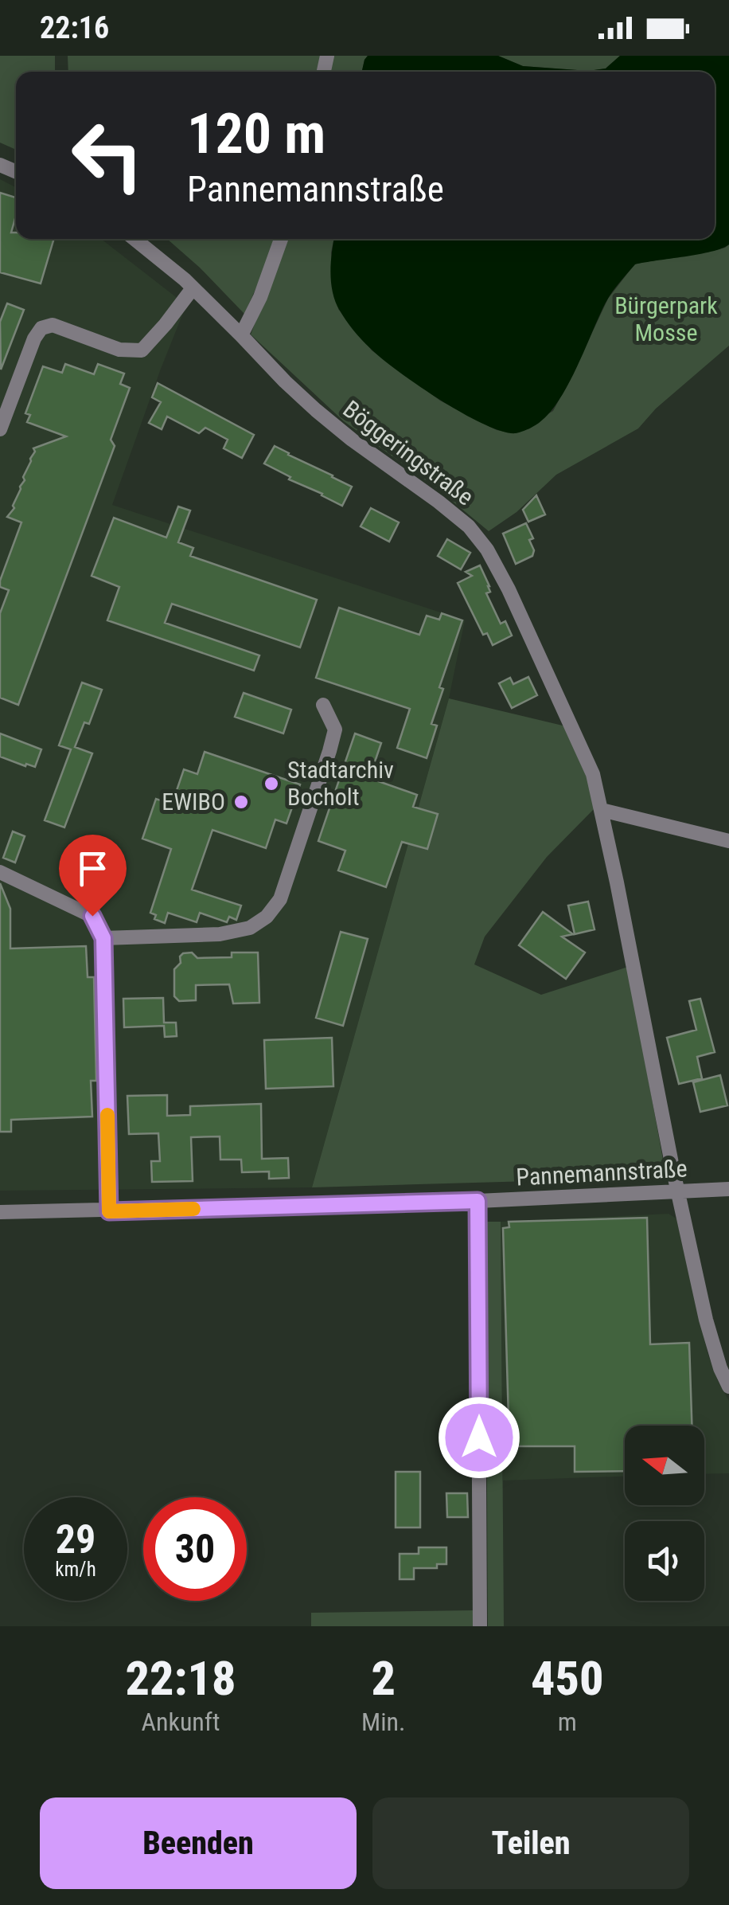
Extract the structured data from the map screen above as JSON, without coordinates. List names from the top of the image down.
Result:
{
  "streets": {
    "street": ["Böggeringstraße", "Pannemannstraße"]
  },
  "crossings": [
    ["Böggeringstraße", "Pannemannstraße"]
  ],
  "parks": ["Bürgerpark Mosse"],
  "places": ["Stadtarchiv Bocholt", "EWIBO"],
  "north": "left",
  "page": {
    "status": "22:16",
    "turn": ["120 m", "Pannemannstraße"],
    "speed": "29 km/h",
    "limit": "30",
    "eta": [
      "22:18",
      "Ankunft",
      "2",
      "Min.",
      "450",
      "m"
    ],
    "buttons": ["Beenden", "Teilen"]
  }
}
